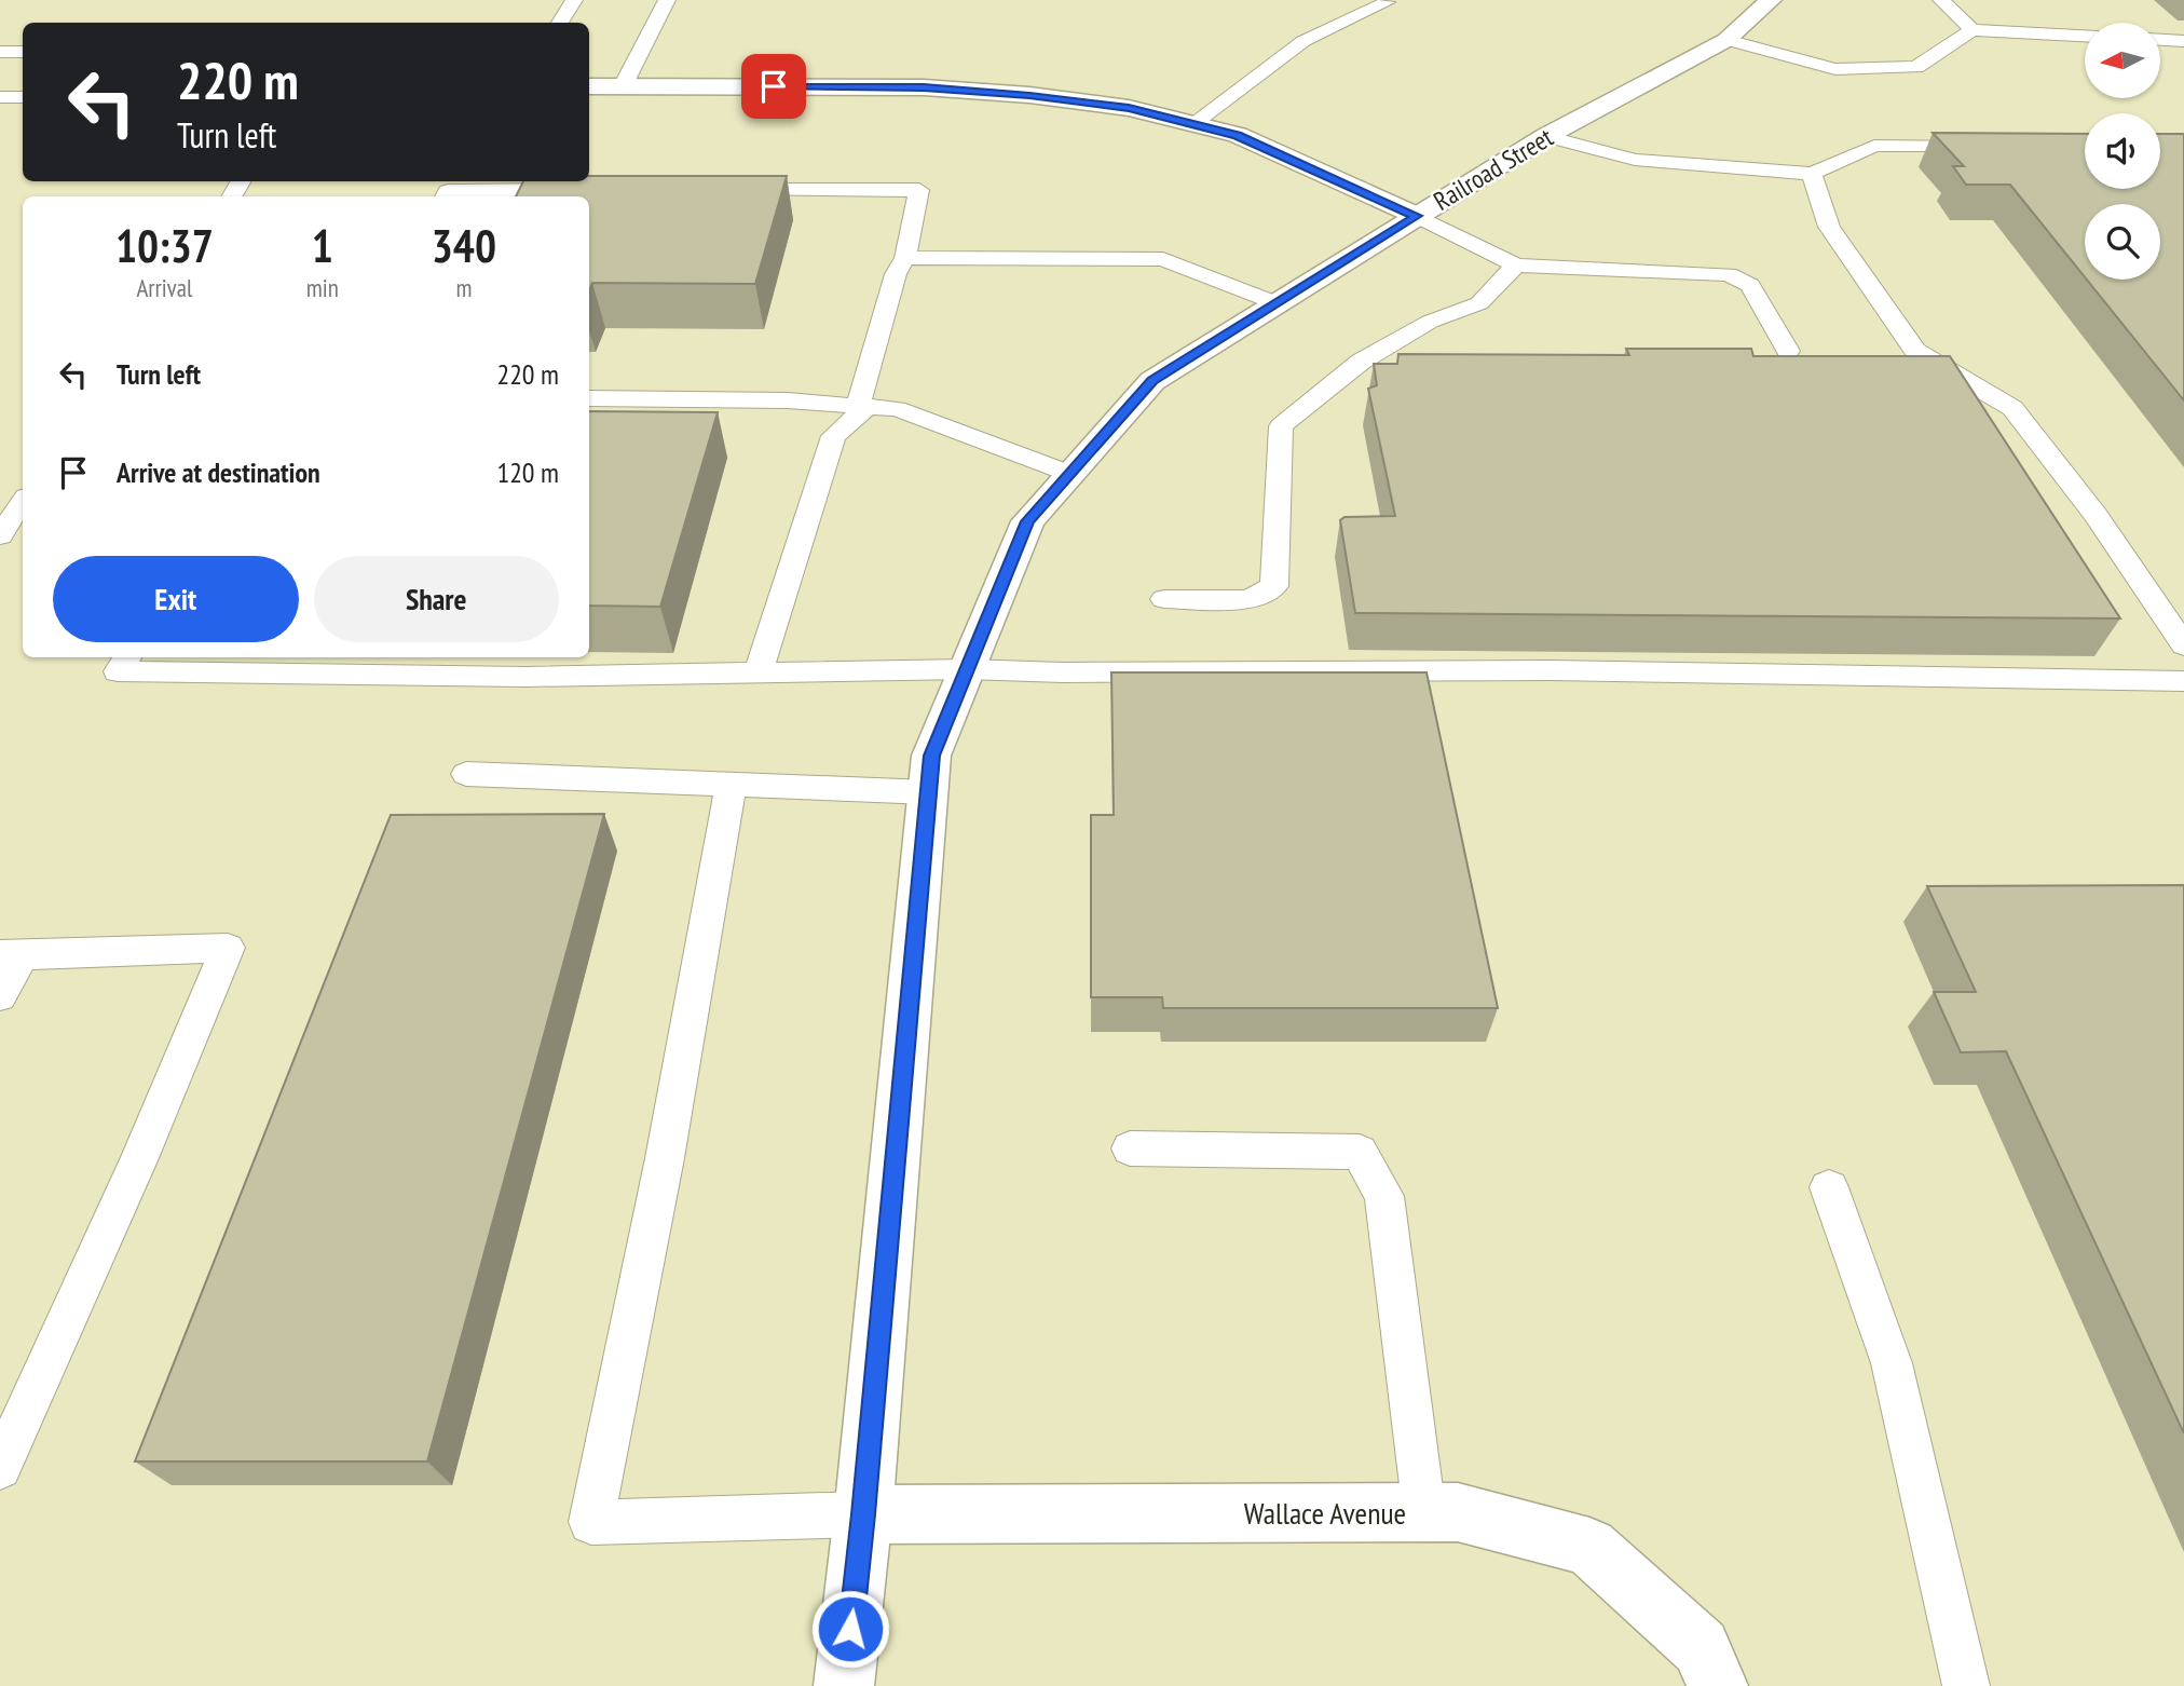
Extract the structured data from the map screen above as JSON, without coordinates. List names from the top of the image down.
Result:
{
  "streets": {
    "street": ["Railroad Street", "Wallace Avenue"]
  },
  "crossings": [
    ["Railroad Street", "Wallace Avenue"]
  ],
  "north": "left",
  "page": {
    "turn": ["220 m", "Turn left"],
    "eta": [
      "10:37",
      "Arrival",
      "1",
      "min",
      "340",
      "m"
    ],
    "list": [
      {
        "name": "Turn left",
        "value": "220 m"
      },
      {
        "name": "Arrive at destination",
        "value": "120 m"
      }
    ],
    "buttons": ["Exit", "Share"]
  }
}
